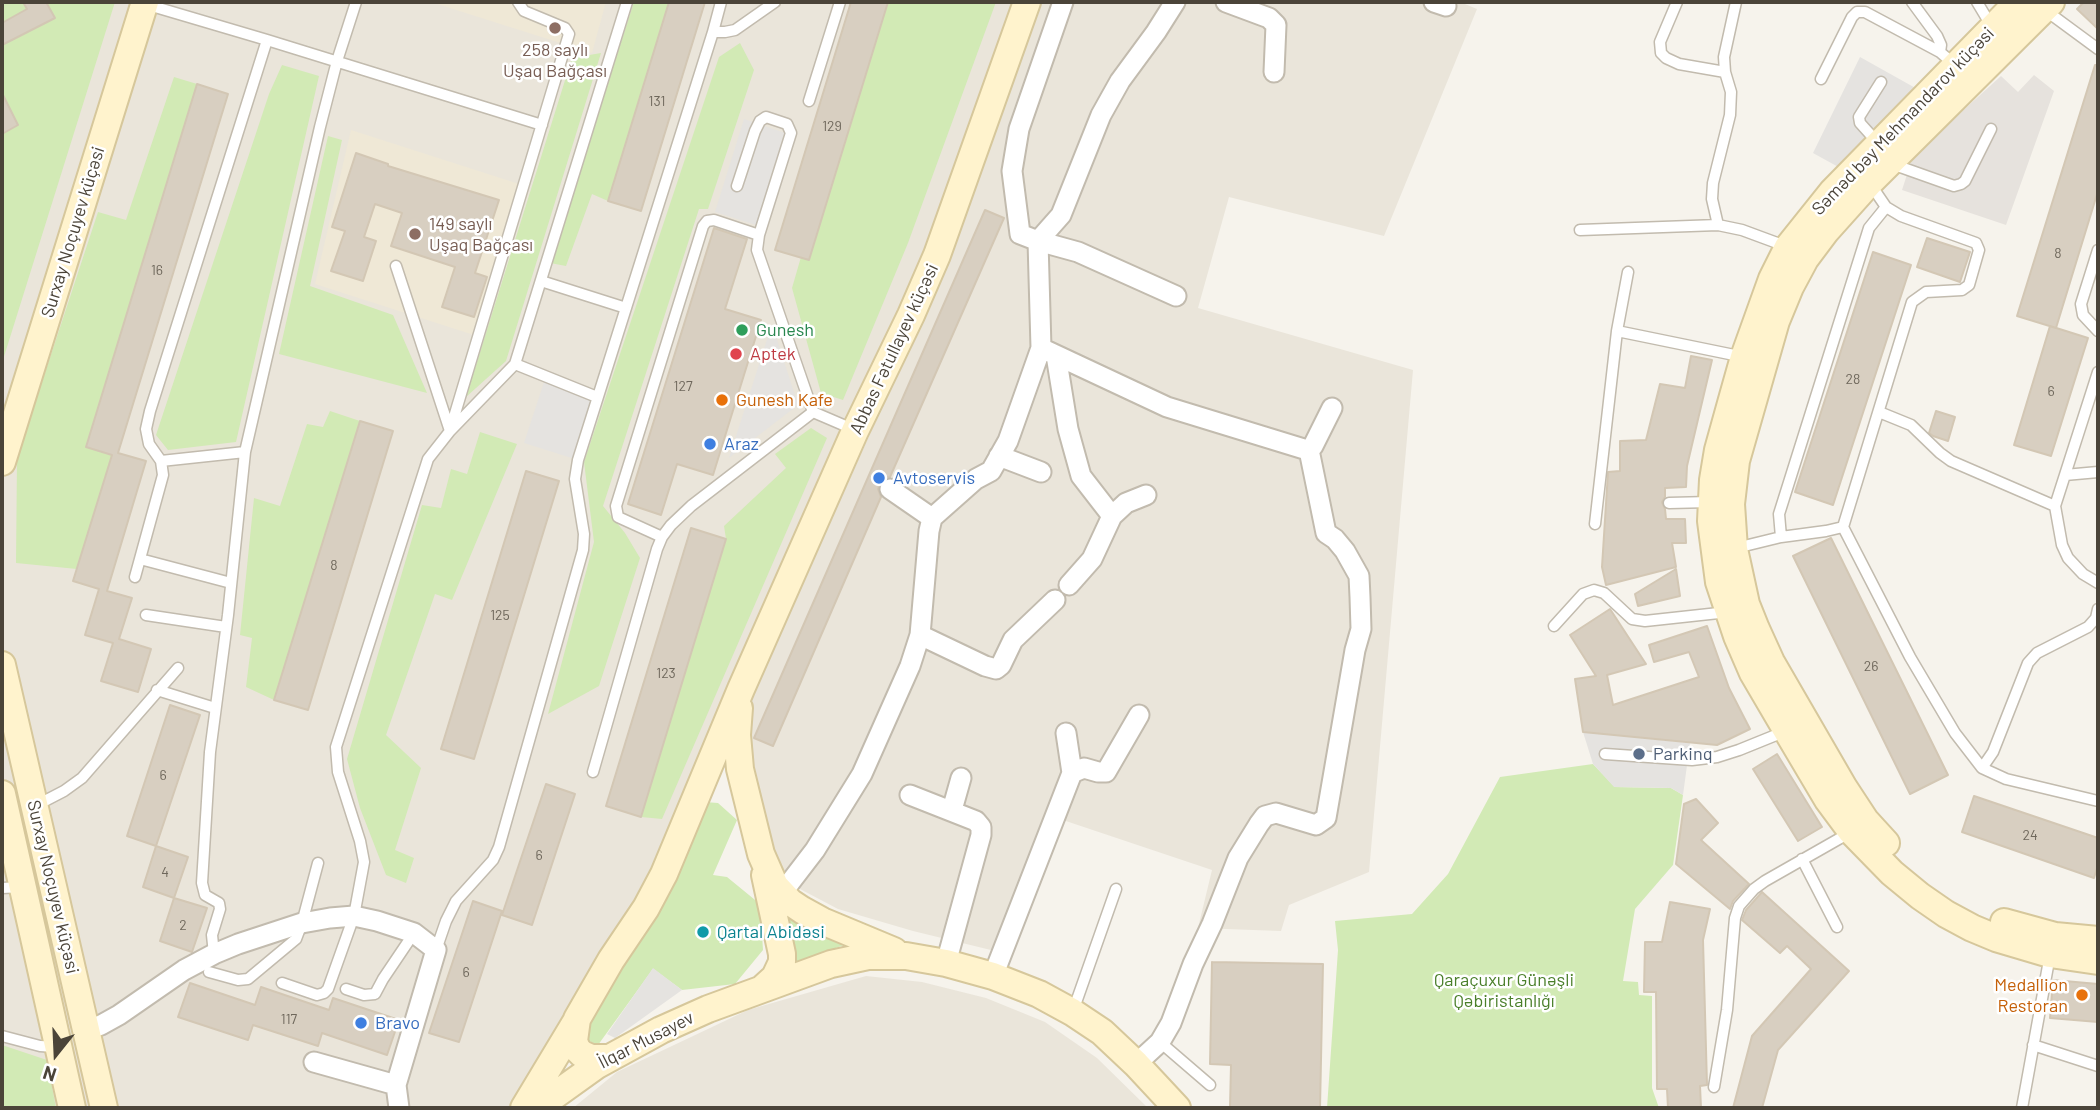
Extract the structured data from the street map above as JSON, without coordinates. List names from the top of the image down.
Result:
{
  "streets": {
    "main road": [
      "Səməd bəy Mehmandarov küçəsi",
      "Surxay Noçuyev küçəsi",
      "Abbas Fətullayev küçəsi",
      "İlqar Musayev"
    ]
  },
  "parks": ["Qaraçuxur Günəşli Qəbiristanlığı"],
  "places": [
    "258 saylı Uşaq Bağçası",
    "149 saylı Uşaq Bağçası",
    "Gunesh",
    "Aptek",
    "Gunesh Kafe",
    "Araz",
    "Avtoservis",
    "Parkinq",
    "Qartal Abidəsi",
    "Medallion Restoran",
    "Bravo"
  ],
  "house_numbers": [
    "131",
    "129",
    "8",
    "16",
    "28",
    "127",
    "6",
    "8",
    "125",
    "26",
    "123",
    "6",
    "24",
    "6",
    "4",
    "2",
    "6",
    "117"
  ],
  "north": "bottom"
}
